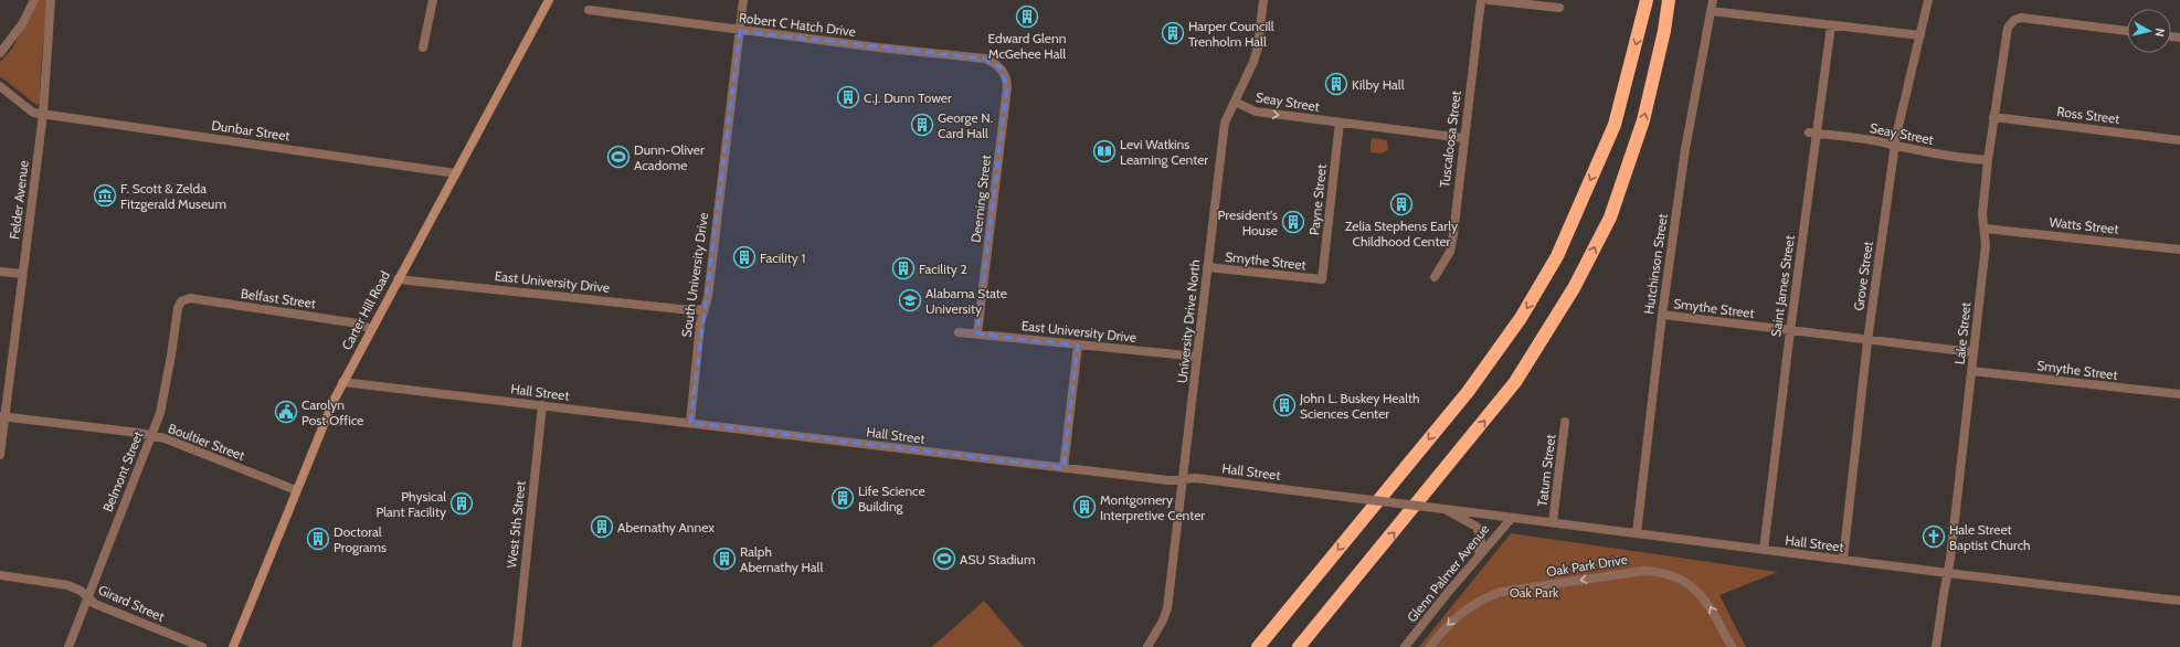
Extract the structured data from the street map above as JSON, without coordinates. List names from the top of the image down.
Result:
{
  "streets": {
    "main road": ["Carter Hill Road"],
    "street": [
      "Robert C Hatch Drive",
      "Seay Street",
      "Ross Street",
      "Dunbar Street",
      "Tuscaloosa Street",
      "Deeming Street",
      "Felder Avenue",
      "Payne Street",
      "Watts Street",
      "Smythe Street",
      "Hutchinson Street",
      "South University Drive",
      "Grove Street",
      "East University Drive",
      "Saint James Street",
      "Belfast Street",
      "University Drive North",
      "Lake Street",
      "Hall Street",
      "Boultier Street",
      "Tatum Street",
      "Belmont Street",
      "West 5th Street",
      "Oak Park Drive",
      "Glenn Palmer Avenue",
      "Girard Street"
    ]
  },
  "crossings": [
    ["Robert C Hatch Drive", "Deeming Street"],
    ["Robert C Hatch Drive", "South University Drive"],
    ["Seay Street", "Payne Street"],
    ["Seay Street", "Grove Street"],
    ["Seay Street", "Saint James Street"],
    ["Seay Street", "University Drive North"],
    ["Seay Street", "Lake Street"],
    ["Ross Street", "Lake Street"],
    ["Dunbar Street", "Felder Avenue"],
    ["Dunbar Street", "Carter Hill Road"],
    ["Deeming Street", "East University Drive"],
    ["Felder Avenue", "Boultier Street"],
    ["Payne Street", "Smythe Street"],
    ["Watts Street", "Lake Street"],
    ["Smythe Street", "Hutchinson Street"],
    ["Smythe Street", "Grove Street"],
    ["Smythe Street", "Saint James Street"],
    ["Smythe Street", "University Drive North"],
    ["Smythe Street", "Lake Street"],
    ["Hutchinson Street", "Hall Street"],
    ["South University Drive", "East University Drive"],
    ["South University Drive", "Hall Street"],
    ["Grove Street", "Hall Street"],
    ["East University Drive", "Carter Hill Road"],
    ["East University Drive", "University Drive North"],
    ["Saint James Street", "Hall Street"],
    ["Belfast Street", "Carter Hill Road"],
    ["Belfast Street", "Belmont Street"],
    ["Carter Hill Road", "Hall Street"],
    ["Carter Hill Road", "Boultier Street"],
    ["University Drive North", "Hall Street"],
    ["Lake Street", "Hall Street"],
    ["Hall Street", "Tatum Street"],
    ["Hall Street", "West 5th Street"],
    ["Hall Street", "Glenn Palmer Avenue"],
    ["Boultier Street", "Belmont Street"],
    ["Belmont Street", "Girard Street"]
  ],
  "one_way": ["Seay Street", "Oak Park Drive"],
  "parks": ["Oak Park"],
  "places": {
    "building": [
      "Edward Glenn McGehee Hall",
      "Harper Councill Trenholm Hall",
      "Kilby Hall",
      "C.J. Dunn Tower",
      "George N. Card Hall",
      "Zelia Stephens Early Childhood Center",
      "President's House",
      "Facility 1",
      "Facility 2",
      "John L. Buskey Health Sciences Center",
      "Life Science Building",
      "Physical Plant Facility",
      "Montgomery Interpretive Center",
      "Abernathy Annex",
      "Doctoral Programs",
      "Ralph Abernathy Hall"
    ],
    "library": ["Levi Watkins Learning Center"],
    "sports": ["Dunn-Oliver Acadome", "ASU Stadium"],
    "museum": ["F. Scott & Zelda Fitzgerald Museum"],
    "school or university": ["Alabama State University"],
    "public building": ["Carolyn Post Office"],
    "church": ["Hale Street Baptist Church"]
  },
  "north": "right"
}
